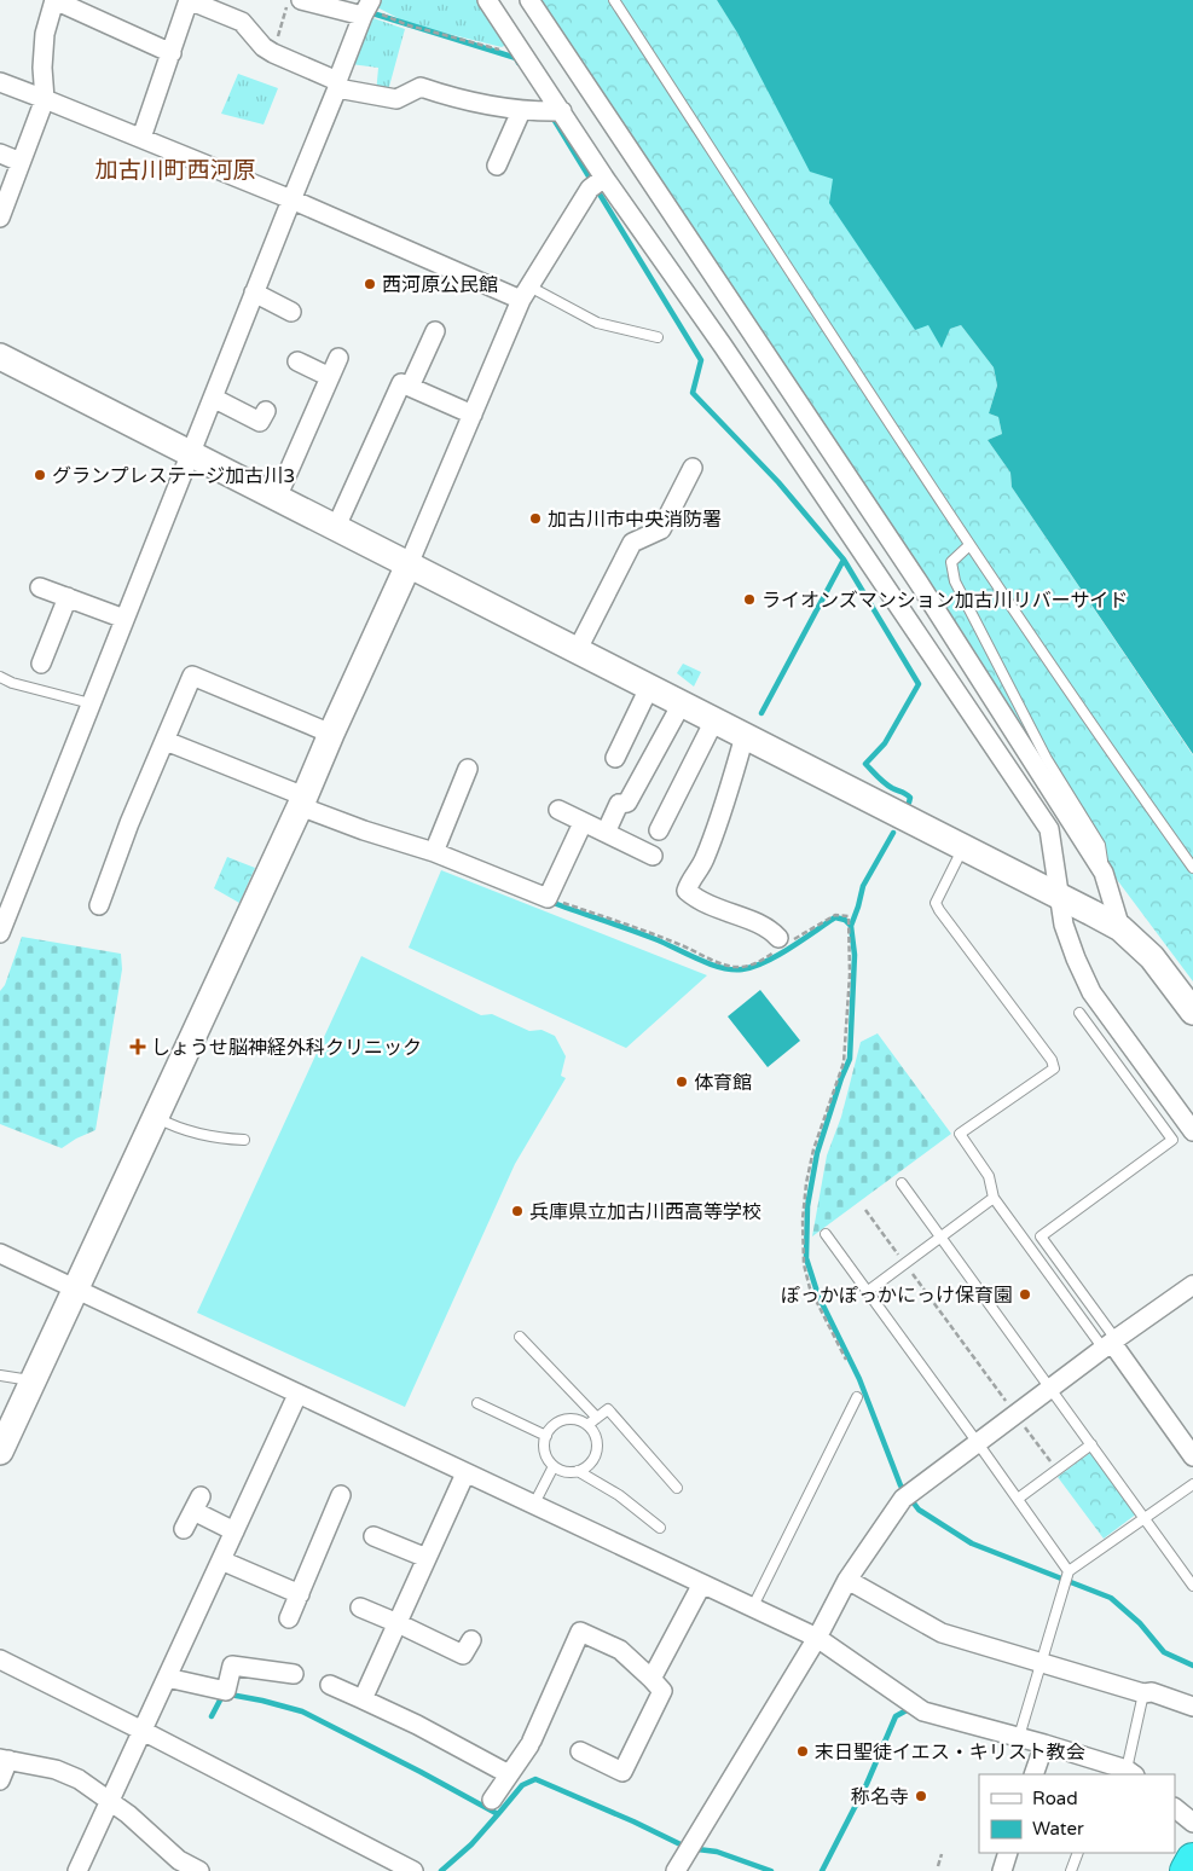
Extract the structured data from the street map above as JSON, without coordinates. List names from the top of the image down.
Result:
{
  "districts": ["加古川町西河原"],
  "places": {
    "other": [
      "西河原公民館",
      "グランプレステージ加古川3",
      "加古川市中央消防署",
      "ライオンズマンション加古川リバーサイド",
      "体育館",
      "兵庫県立加古川西高等学校",
      "ぽっかぽっかにっけ保育園",
      "末日聖徒イエス・キリスト教会",
      "称名寺"
    ],
    "health": ["しょうせ脳神経外科クリニック"]
  },
  "legend": ["Road", "Water"]
}
